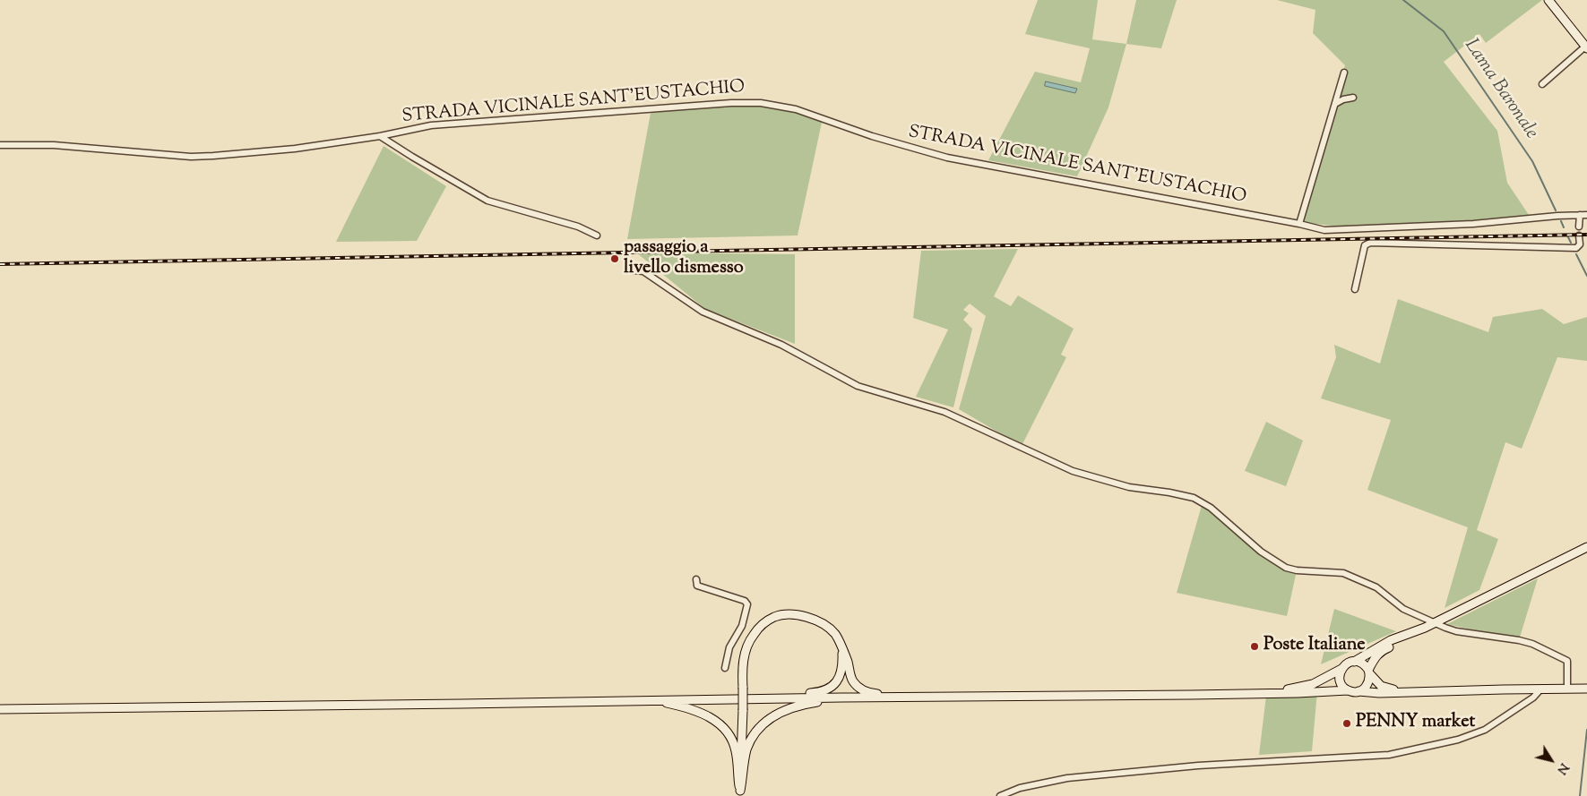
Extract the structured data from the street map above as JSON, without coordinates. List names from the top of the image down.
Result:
{
  "streets": {
    "street": ["STRADA VICINALE SANT'EUSTACHIO"]
  },
  "water": ["Lama Baronale"],
  "places": ["passaggio a livello dismesso", "Poste Italiane", "PENNY market"],
  "north": "bottom right"
}
